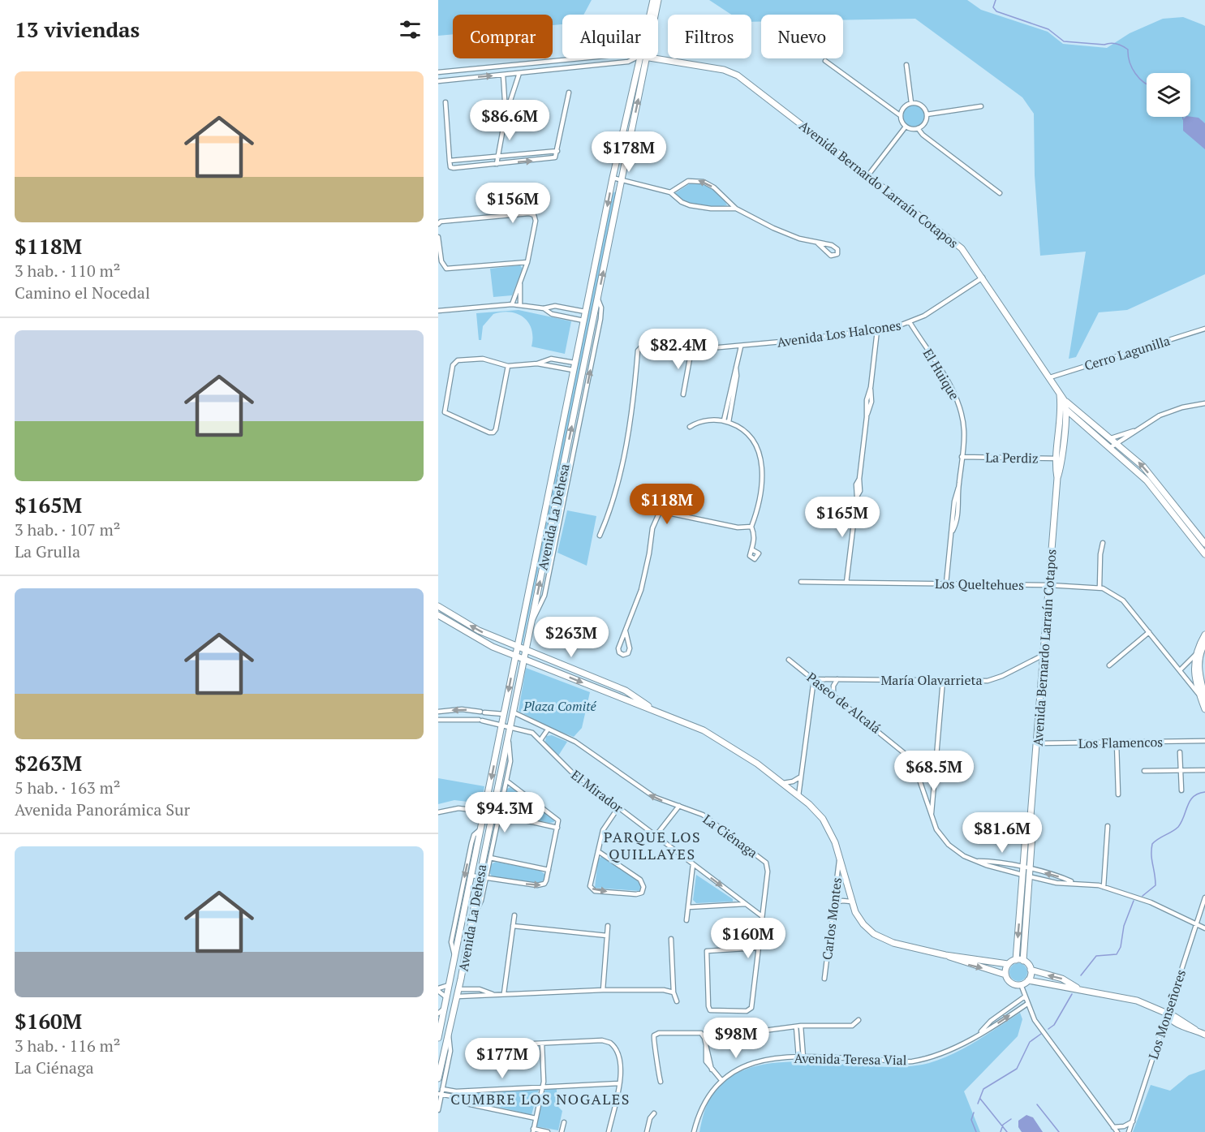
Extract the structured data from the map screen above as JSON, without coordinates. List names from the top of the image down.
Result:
{
  "streets": {
    "street": [
      "Avenida Bernardo Larraín Cotapos",
      "Avenida Los Halcones",
      "Cerro Lagunilla",
      "El Huique",
      "La Perdiz",
      "Avenida La Dehesa",
      "Los Queltehues",
      "María Olavarrieta",
      "Paseo de Alcalá",
      "Los Flamencos",
      "El Mirador",
      "La Ciénaga",
      "Carlos Montes",
      "Los Monseñores",
      "Avenida Teresa Vial"
    ]
  },
  "crossings": [
    ["Avenida Bernardo Larraín Cotapos", "Avenida Los Halcones"],
    ["Avenida Bernardo Larraín Cotapos", "Cerro Lagunilla"],
    ["Avenida Bernardo Larraín Cotapos", "La Perdiz"],
    ["Avenida Bernardo Larraín Cotapos", "Los Queltehues"],
    ["Avenida Bernardo Larraín Cotapos", "María Olavarrieta"],
    ["Avenida Bernardo Larraín Cotapos", "Paseo de Alcalá"],
    ["Avenida Bernardo Larraín Cotapos", "Los Flamencos"],
    ["Avenida Los Halcones", "El Huique"],
    ["El Huique", "La Perdiz"],
    ["El Huique", "Los Queltehues"],
    ["Avenida La Dehesa", "El Mirador"],
    ["Avenida La Dehesa", "La Ciénaga"],
    ["María Olavarrieta", "Paseo de Alcalá"],
    ["Paseo de Alcalá", "Los Monseñores"],
    ["El Mirador", "La Ciénaga"]
  ],
  "districts": ["PARQUE LOS QUILLAYES", "CUMBRE LOS NOGALES"],
  "parks": ["Plaza Comité"],
  "page": {
    "heading": "13 viviendas",
    "chip": [
      "Comprar",
      "Alquilar",
      "Filtros",
      "Nuevo"
    ],
    "list": [
      {
        "name": "$118M",
        "note": "3 hab. · 110 m² · Camino el Nocedal"
      },
      {
        "name": "$165M",
        "note": "3 hab. · 107 m² · La Grulla"
      },
      {
        "name": "$263M",
        "note": "5 hab. · 163 m² · Avenida Panorámica Sur"
      },
      {
        "name": "$160M",
        "note": "3 hab. · 116 m² · La Ciénaga"
      }
    ],
    "price": [
      "$86.6M",
      "$178M",
      "$156M",
      "$82.4M",
      "$118M",
      "$165M",
      "$263M",
      "$68.5M",
      "$94.3M",
      "$81.6M",
      "$160M",
      "$98M",
      "$177M"
    ]
  }
}
